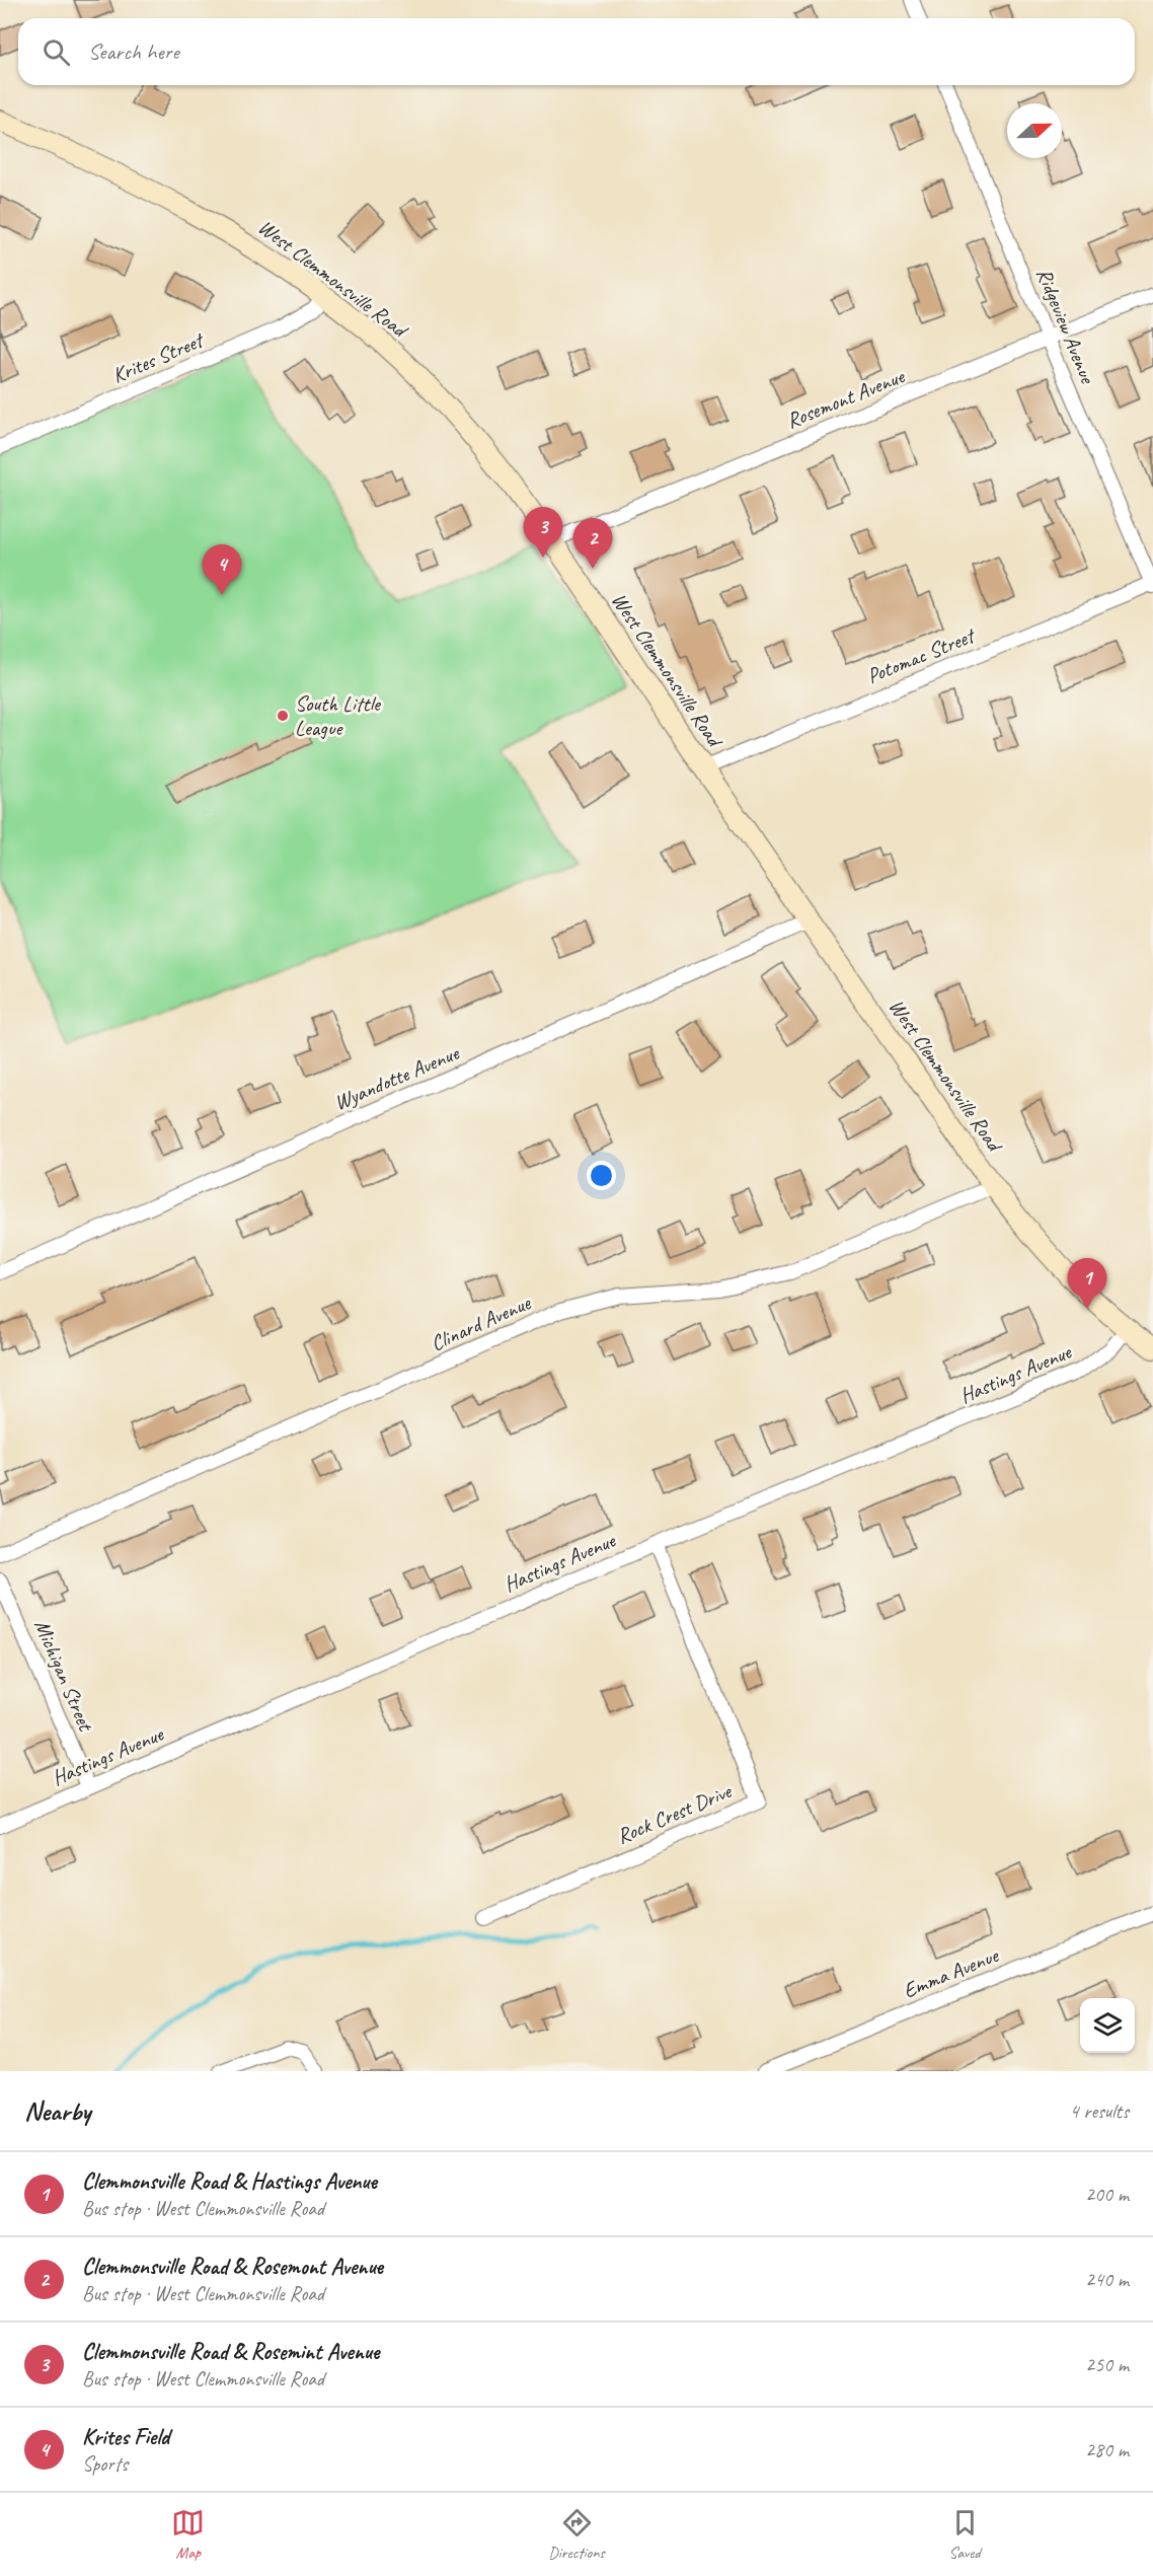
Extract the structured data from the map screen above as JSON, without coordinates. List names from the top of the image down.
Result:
{
  "streets": {
    "main road": ["West Clemmonsville Road"],
    "street": [
      "Ridgeview Avenue",
      "Krites Street",
      "Rosemont Avenue",
      "Potomac Street",
      "Wyandotte Avenue",
      "Clinard Avenue",
      "Hastings Avenue",
      "Michigan Street",
      "Rock Crest Drive",
      "Emma Avenue"
    ]
  },
  "crossings": [
    ["West Clemmonsville Road", "Krites Street"],
    ["West Clemmonsville Road", "Rosemont Avenue"],
    ["West Clemmonsville Road", "Potomac Street"],
    ["West Clemmonsville Road", "Wyandotte Avenue"],
    ["West Clemmonsville Road", "Clinard Avenue"],
    ["West Clemmonsville Road", "Hastings Avenue"],
    ["Ridgeview Avenue", "Rosemont Avenue"],
    ["Ridgeview Avenue", "Potomac Street"],
    ["Hastings Avenue", "Michigan Street"],
    ["Hastings Avenue", "Rock Crest Drive"]
  ],
  "places": ["South Little League"],
  "north": "right",
  "page": {
    "search": "Search here",
    "pins": [
      "3",
      "2",
      "4",
      "1"
    ],
    "heading": ["Nearby", "4 results"],
    "list": [
      {
        "mark": "1",
        "name": "Clemmonsville Road & Hastings Avenue",
        "note": "Bus stop · West Clemmonsville Road",
        "value": "200 m"
      },
      {
        "mark": "2",
        "name": "Clemmonsville Road & Rosemont Avenue",
        "note": "Bus stop · West Clemmonsville Road",
        "value": "240 m"
      },
      {
        "mark": "3",
        "name": "Clemmonsville Road & Rosemint Avenue",
        "note": "Bus stop · West Clemmonsville Road",
        "value": "250 m"
      },
      {
        "mark": "4",
        "name": "Krites Field",
        "note": "Sports",
        "value": "280 m"
      }
    ],
    "nav": ["Map", "Directions", "Saved"]
  }
}
